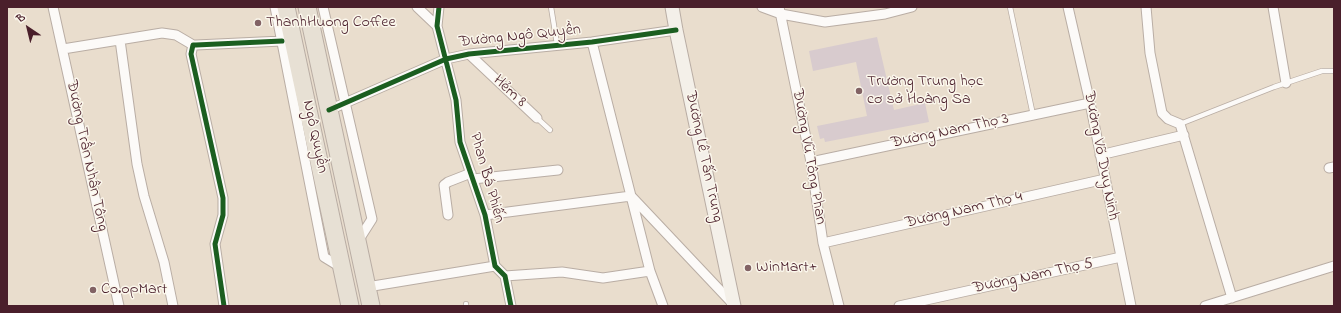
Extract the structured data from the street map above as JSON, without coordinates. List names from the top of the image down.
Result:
{
  "streets": {
    "highway": ["Ngô Quyền"],
    "street": [
      "Đường Ngô Quyền",
      "Hẻm 8",
      "Đường Nam Thọ 3",
      "Đường Trần Nhân Tông",
      "Đường Võ Duy Ninh",
      "Đường Lê Tấn Trung",
      "Đường Vũ Tông Phan",
      "Phan Bá Phiến",
      "Đường Nam Thọ 4",
      "Đường Nam Thọ 5"
    ]
  },
  "crossings": [
    ["Đường Ngô Quyền", "Hẻm 8"],
    ["Đường Ngô Quyền", "Ngô Quyền"],
    ["Đường Ngô Quyền", "Đường Lê Tấn Trung"],
    ["Đường Ngô Quyền", "Phan Bá Phiến"],
    ["Đường Nam Thọ 3", "Đường Võ Duy Ninh"],
    ["Đường Nam Thọ 3", "Đường Vũ Tông Phan"],
    ["Đường Võ Duy Ninh", "Đường Nam Thọ 4"],
    ["Đường Võ Duy Ninh", "Đường Nam Thọ 5"],
    ["Đường Vũ Tông Phan", "Đường Nam Thọ 4"]
  ],
  "places": [
    "ThanhHuong Coffee",
    "Trường Trung học cơ sở Hoàng Sa",
    "WinMart+",
    "Co.opMart"
  ],
  "north": "top left"
}
